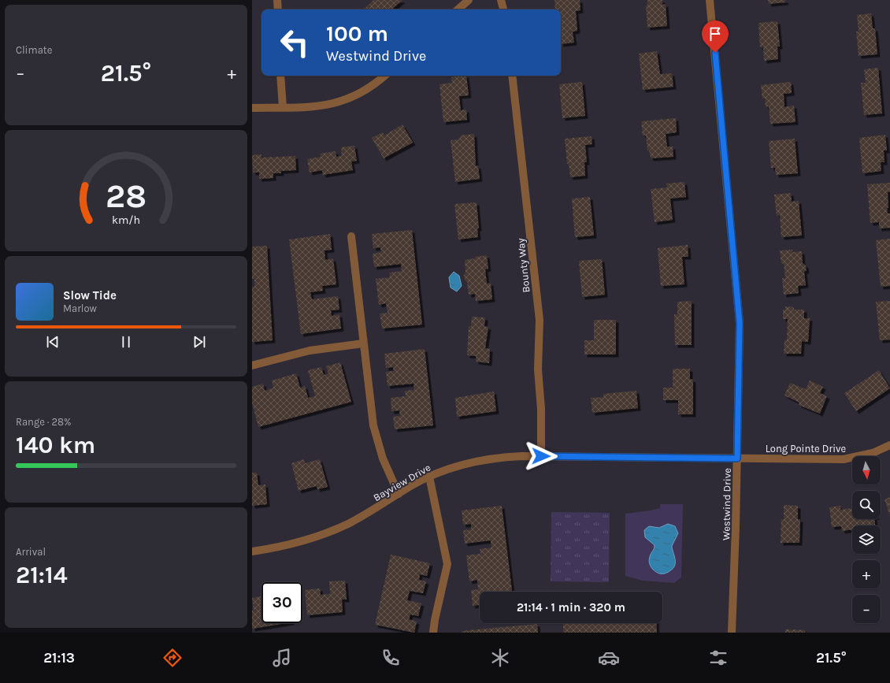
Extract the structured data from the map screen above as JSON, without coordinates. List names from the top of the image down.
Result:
{
  "streets": {
    "street": [
      "Bounty Way",
      "Long Pointe Drive",
      "Bayview Drive",
      "Westwind Drive"
    ]
  },
  "crossings": [
    ["Bounty Way", "Bayview Drive"],
    ["Long Pointe Drive", "Bayview Drive"],
    ["Long Pointe Drive", "Westwind Drive"],
    ["Bayview Drive", "Westwind Drive"]
  ],
  "north": "bottom",
  "page": {
    "tile": [
      "Climate",
      ["Range · 28%", "140 km"],
      ["Arrival", "21:14"]
    ],
    "turn": ["100 m", "Westwind Drive"],
    "heat": ["−", "21.5°", "+"],
    "song": ["Slow Tide", "Marlow"],
    "map_buttons": ["+", "−"],
    "limit": "30",
    "trip": "21:14 · 1 min · 320 m",
    "tabs": ["21:13", "21.5°"],
    "gauge": ["28", "km/h"]
  }
}
